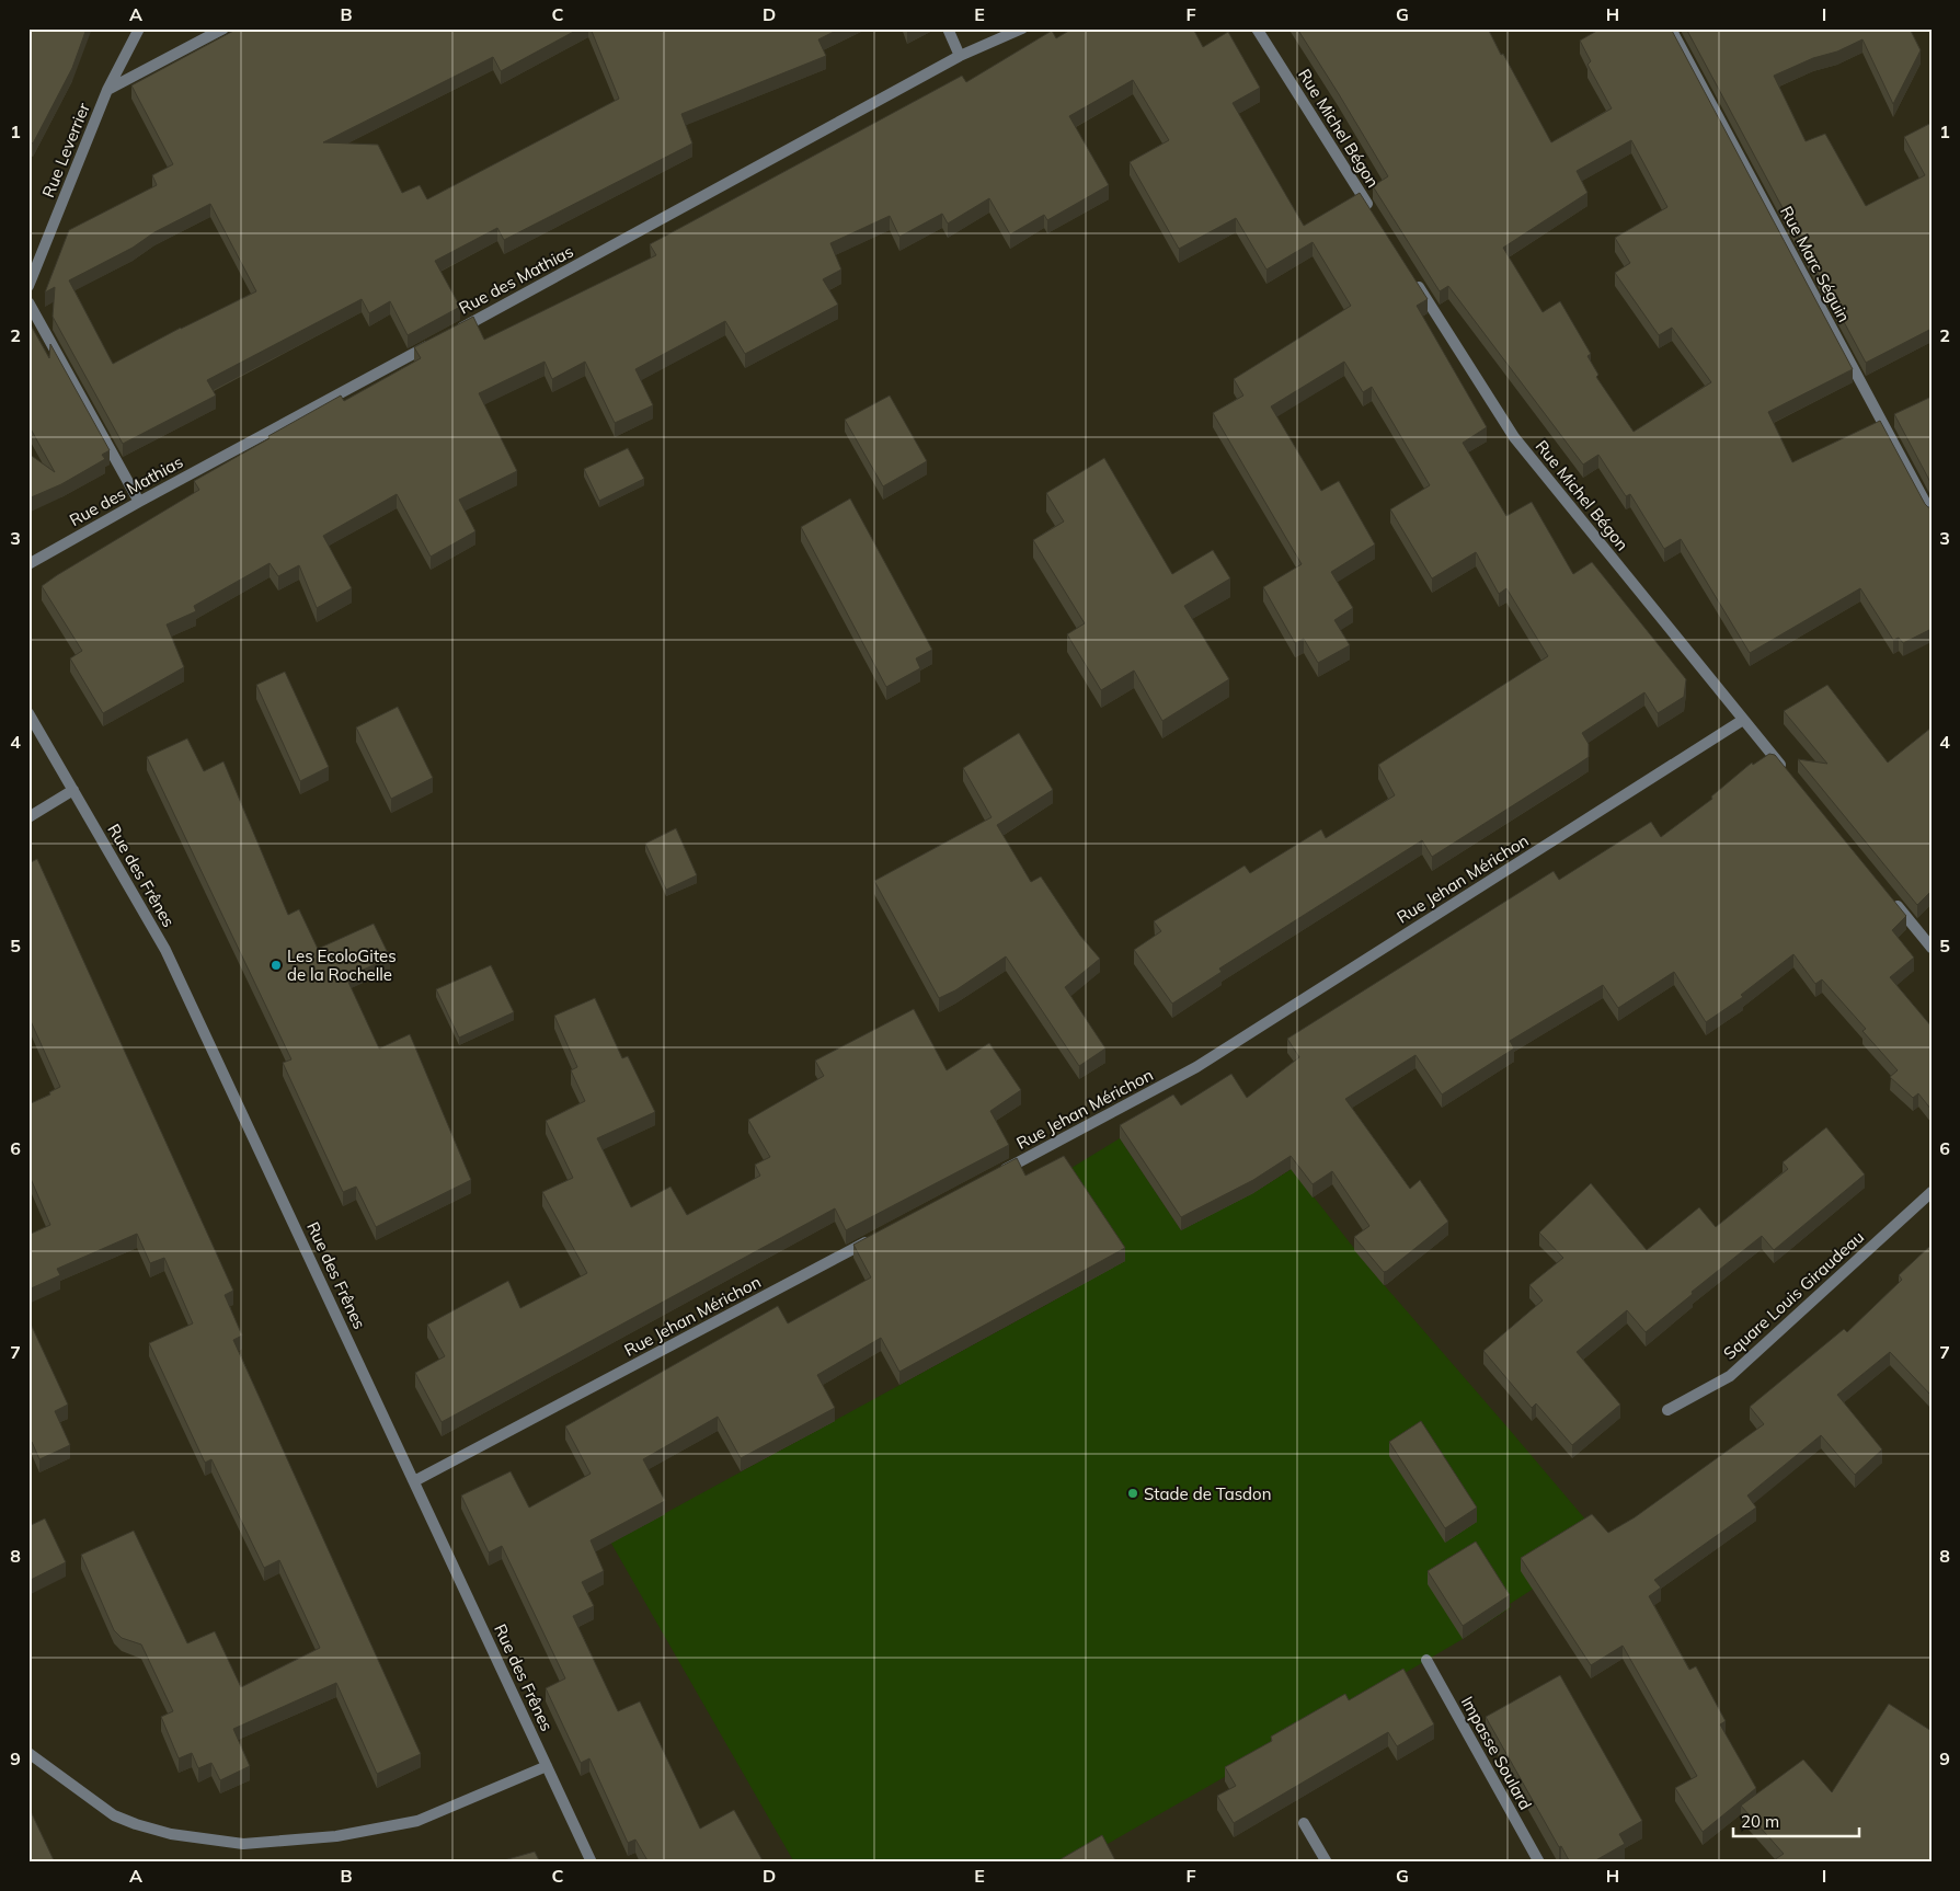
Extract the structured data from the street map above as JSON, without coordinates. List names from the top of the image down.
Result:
{
  "streets": {
    "street": [
      "Rue Michel Bégon",
      "Rue Leverrier",
      "Rue Marc Séguin",
      "Rue des Mathias",
      "Rue des Frênes",
      "Rue Jehan Mérichon",
      "Square Louis Giraudeau",
      "Impasse Soulard"
    ]
  },
  "crossings": [
    ["Rue Michel Bégon", "Rue Jehan Mérichon"],
    ["Rue des Frênes", "Rue Jehan Mérichon"]
  ],
  "places": ["Les EcoloGites de la Rochelle", "Stade de Tasdon"],
  "scale_bar": "20 m",
  "grid": {
    "columns": [
      "A",
      "B",
      "C",
      "D",
      "E",
      "F",
      "G",
      "H",
      "I"
    ],
    "rows": [
      "1",
      "2",
      "3",
      "4",
      "5",
      "6",
      "7",
      "8",
      "9"
    ]
  }
}
